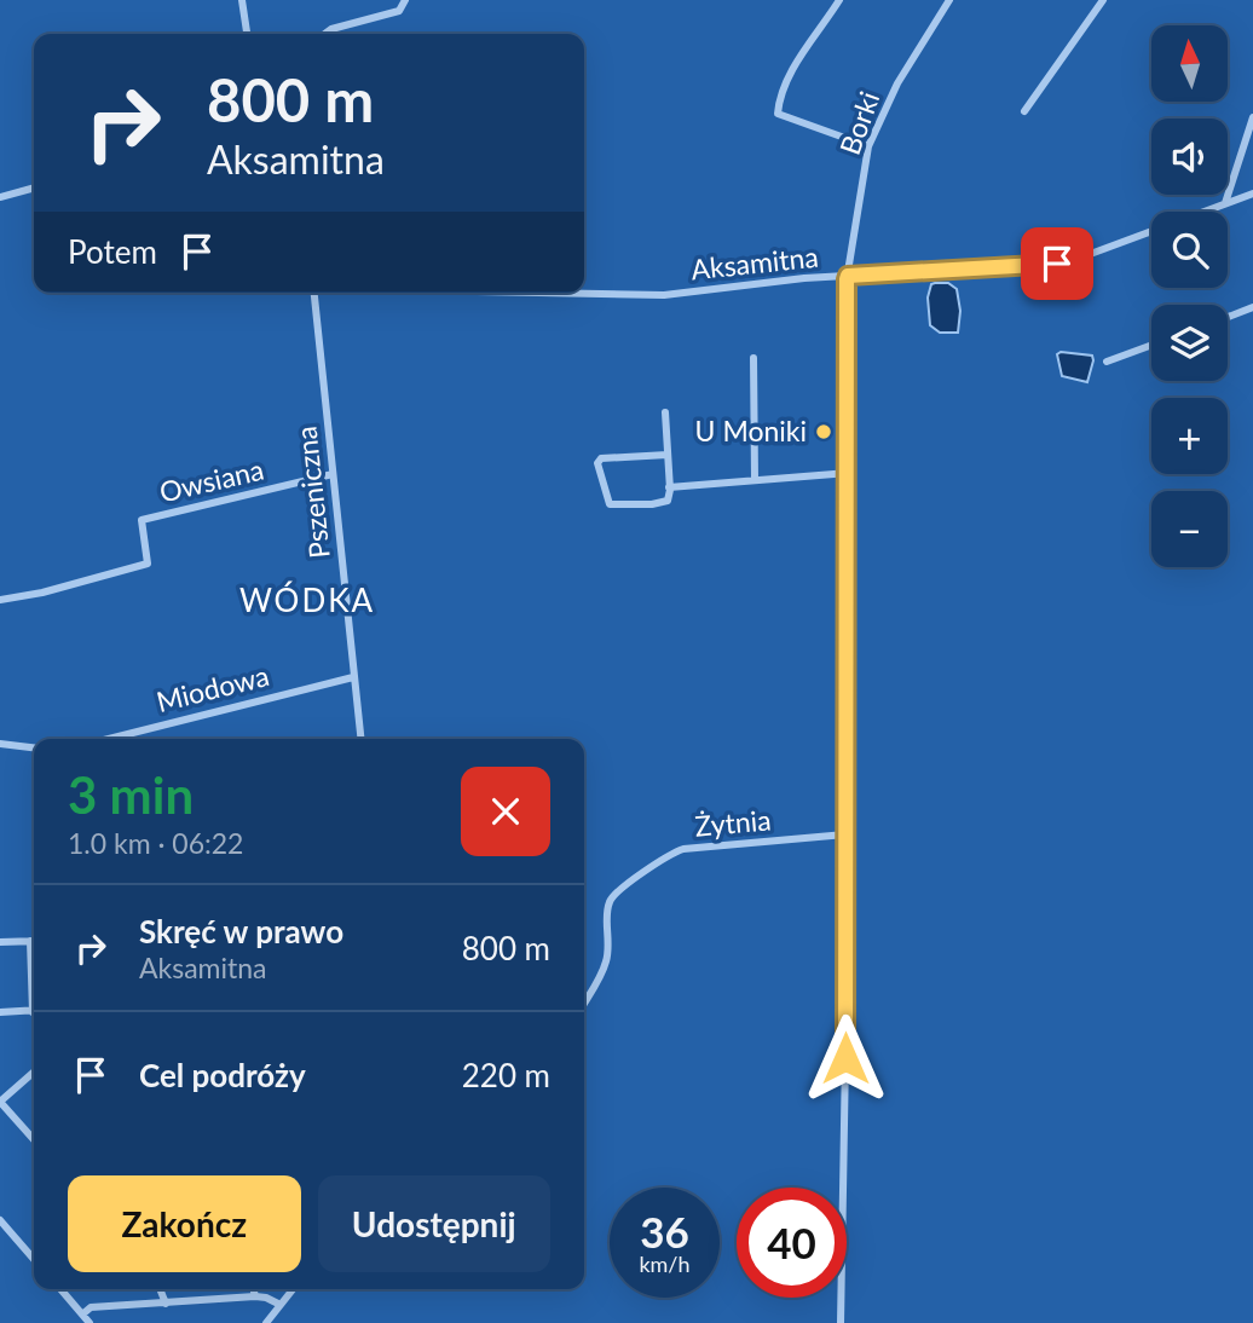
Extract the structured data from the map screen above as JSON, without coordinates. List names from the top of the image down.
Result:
{
  "streets": {
    "street": [
      "Borki",
      "Aksamitna",
      "Owsiana",
      "Pszeniczna",
      "Miodowa",
      "Żytnia"
    ]
  },
  "crossings": [
    ["Borki", "Aksamitna"],
    ["Borki", "Żytnia"],
    ["Owsiana", "Pszeniczna"],
    ["Pszeniczna", "Miodowa"]
  ],
  "districts": ["WÓDKA"],
  "places": ["U Moniki"],
  "north": "top",
  "page": {
    "map_buttons": ["+", "−"],
    "turn": ["800 m", "Aksamitna"],
    "then": "Potem",
    "heading": ["3 min", "1.0 km · 06:22"],
    "list": [
      {
        "name": "Skręć w prawo",
        "note": "Aksamitna",
        "value": "800 m"
      },
      {
        "name": "Cel podróży",
        "value": "220 m"
      }
    ],
    "buttons": ["Zakończ", "Udostępnij"],
    "speed": "36 km/h",
    "limit": "40"
  }
}
